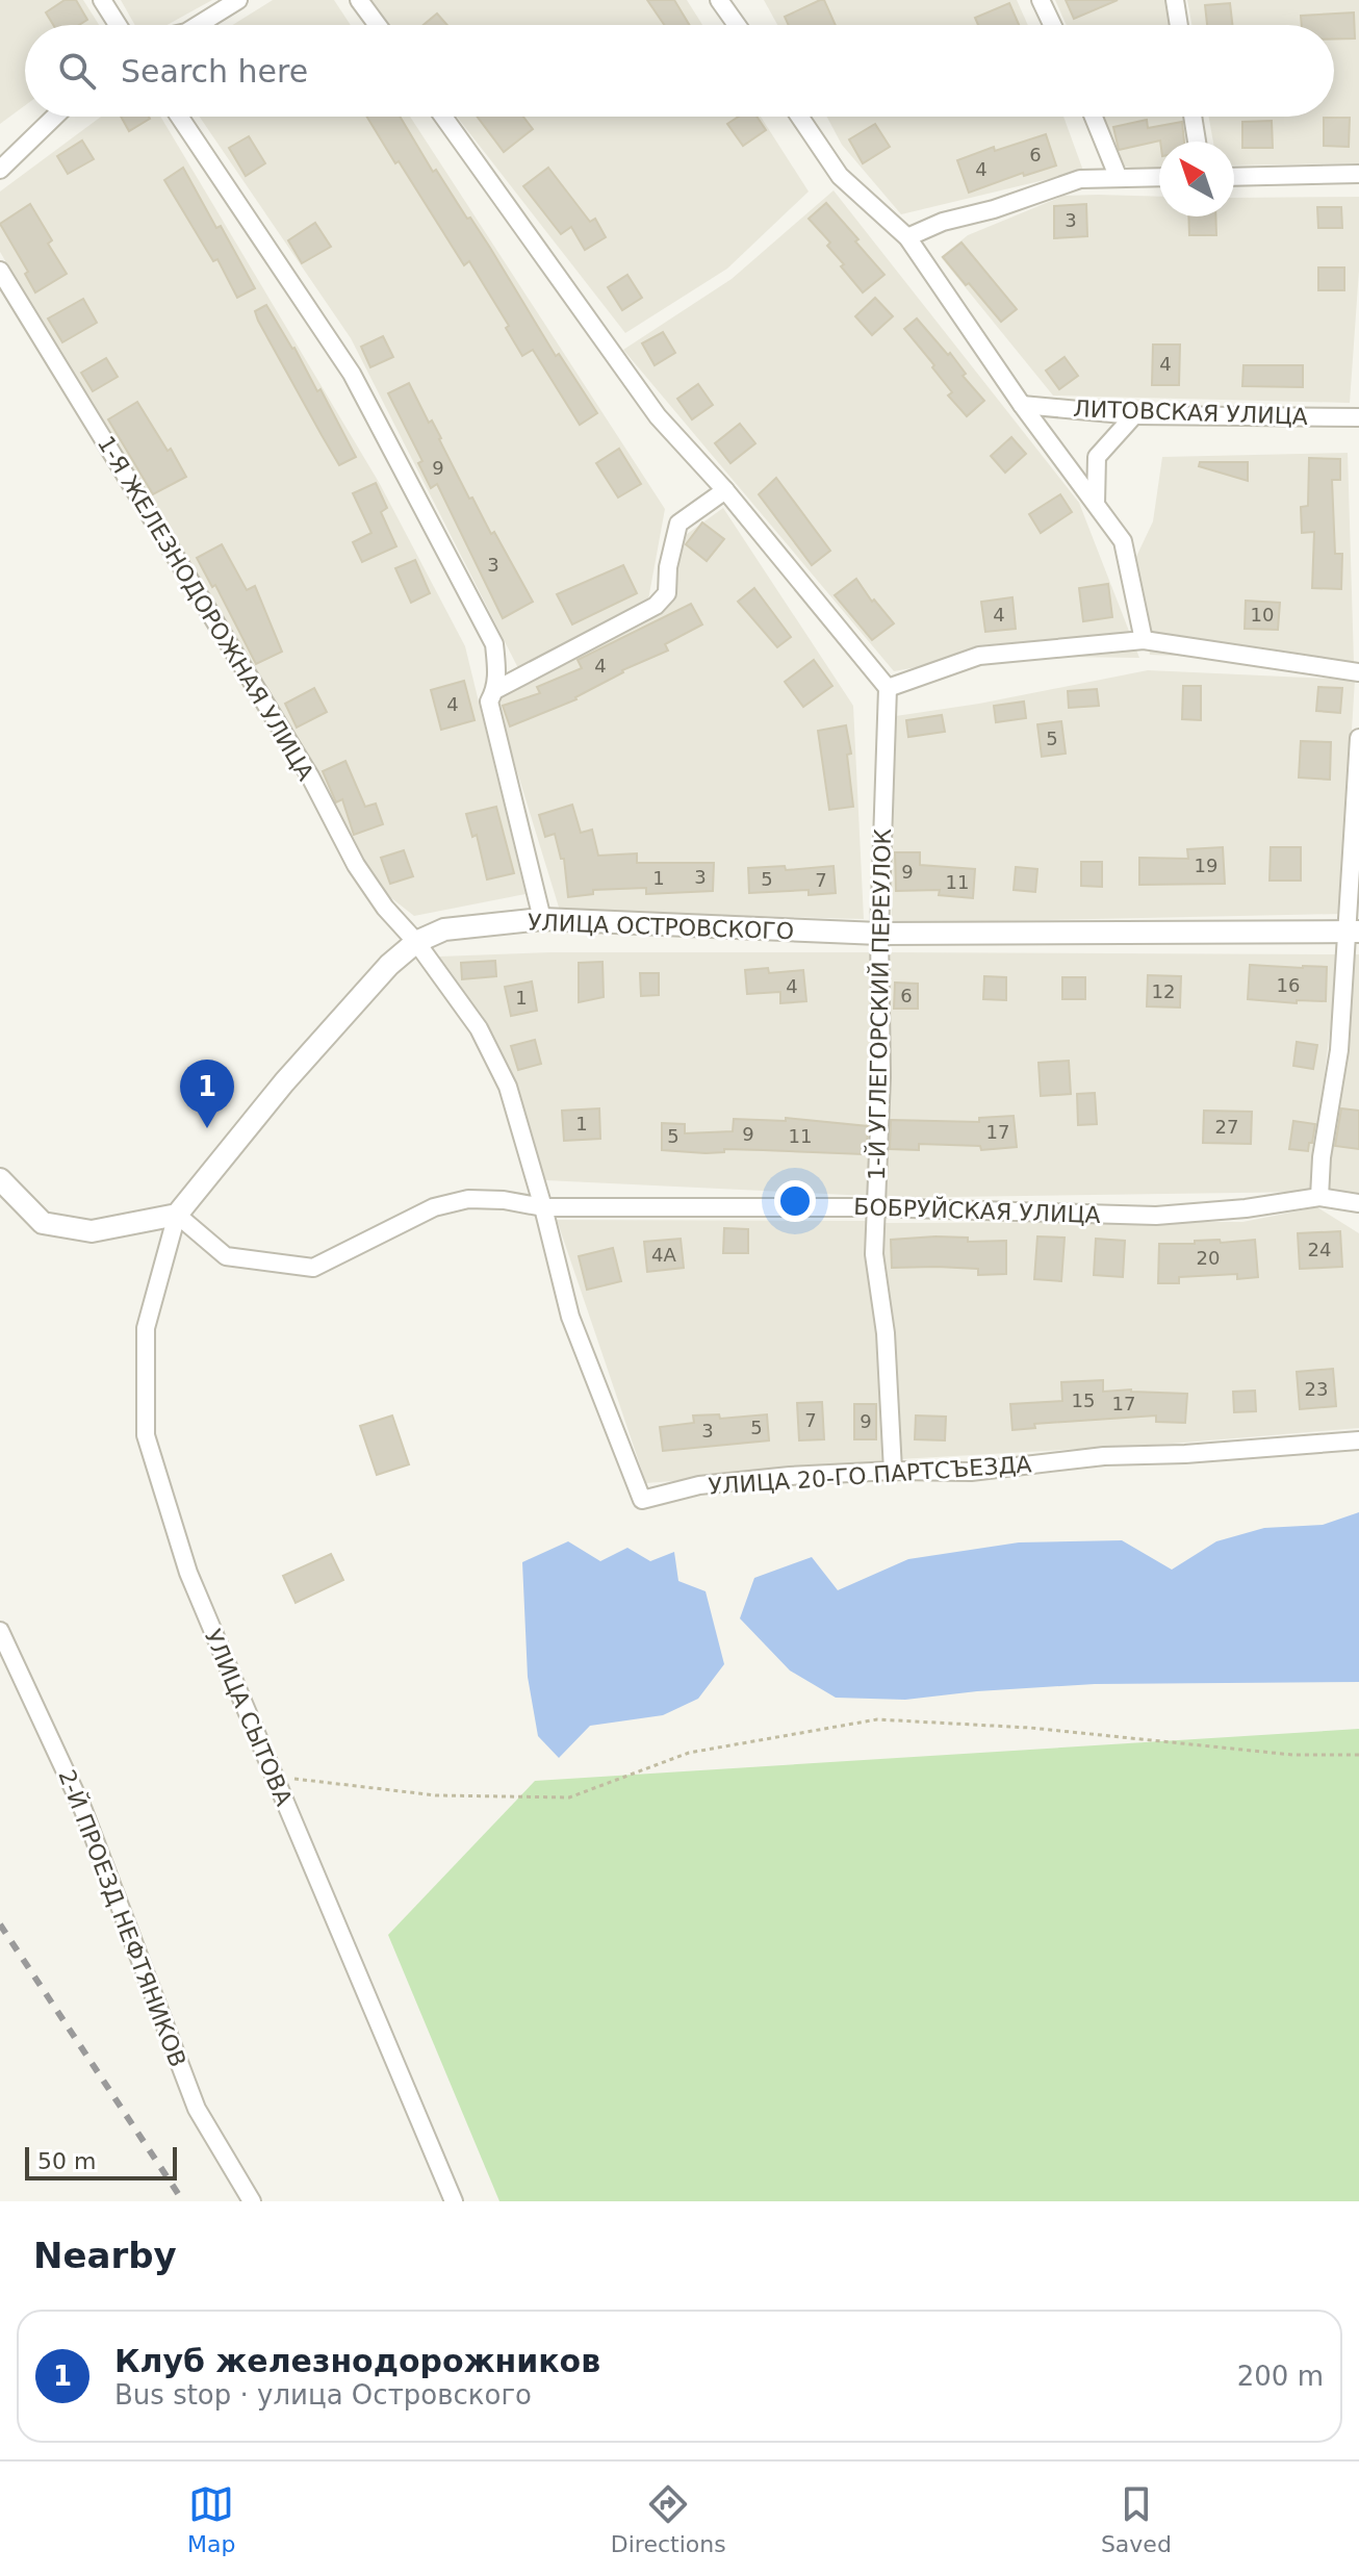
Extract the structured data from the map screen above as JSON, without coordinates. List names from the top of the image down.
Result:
{
  "streets": {
    "street": [
      "ЛИТОВСКАЯ УЛИЦА",
      "1-Я ЖЕЛЕЗНОДОРОЖНАЯ УЛИЦА",
      "УЛИЦА ОСТРОВСКОГО",
      "1-Й УГЛЕГОРСКИЙ ПЕРЕУЛОК",
      "БОБРУЙСКАЯ УЛИЦА",
      "УЛИЦА 20-ГО ПАРТСЪЕЗДА",
      "УЛИЦА СЫТОВА",
      "2-Й ПРОЕЗД НЕФТЯНИКОВ"
    ]
  },
  "crossings": [
    ["1-Я ЖЕЛЕЗНОДОРОЖНАЯ УЛИЦА", "УЛИЦА ОСТРОВСКОГО"],
    ["1-Я ЖЕЛЕЗНОДОРОЖНАЯ УЛИЦА", "БОБРУЙСКАЯ УЛИЦА"],
    ["1-Я ЖЕЛЕЗНОДОРОЖНАЯ УЛИЦА", "УЛИЦА 20-ГО ПАРТСЪЕЗДА"],
    ["УЛИЦА ОСТРОВСКОГО", "1-Й УГЛЕГОРСКИЙ ПЕРЕУЛОК"],
    ["УЛИЦА ОСТРОВСКОГО", "БОБРУЙСКАЯ УЛИЦА"],
    ["УЛИЦА ОСТРОВСКОГО", "УЛИЦА СЫТОВА"],
    ["1-Й УГЛЕГОРСКИЙ ПЕРЕУЛОК", "БОБРУЙСКАЯ УЛИЦА"],
    ["1-Й УГЛЕГОРСКИЙ ПЕРЕУЛОК", "УЛИЦА 20-ГО ПАРТСЪЕЗДА"],
    ["БОБРУЙСКАЯ УЛИЦА", "УЛИЦА 20-ГО ПАРТСЪЕЗДА"],
    ["БОБРУЙСКАЯ УЛИЦА", "УЛИЦА СЫТОВА"]
  ],
  "house_numbers": [
    "6",
    "4",
    "3",
    "4",
    "9",
    "3",
    "4",
    "10",
    "4",
    "4",
    "5",
    "19",
    "9",
    "3",
    "1",
    "5",
    "7",
    "11",
    "16",
    "4",
    "12",
    "6",
    "1",
    "1",
    "27",
    "17",
    "9",
    "5",
    "11",
    "24",
    "4А",
    "20",
    "23",
    "15",
    "17",
    "7",
    "9",
    "5",
    "3"
  ],
  "scale_bar": "50 m",
  "north": "top left",
  "page": {
    "search": "Search here",
    "pins": "1",
    "scale": "50 m",
    "heading": "Nearby",
    "list": [
      {
        "mark": "1",
        "name": "Клуб железнодорожников",
        "note": "Bus stop · улица Островского",
        "value": "200 m"
      }
    ],
    "nav": ["Map", "Directions", "Saved"]
  }
}
